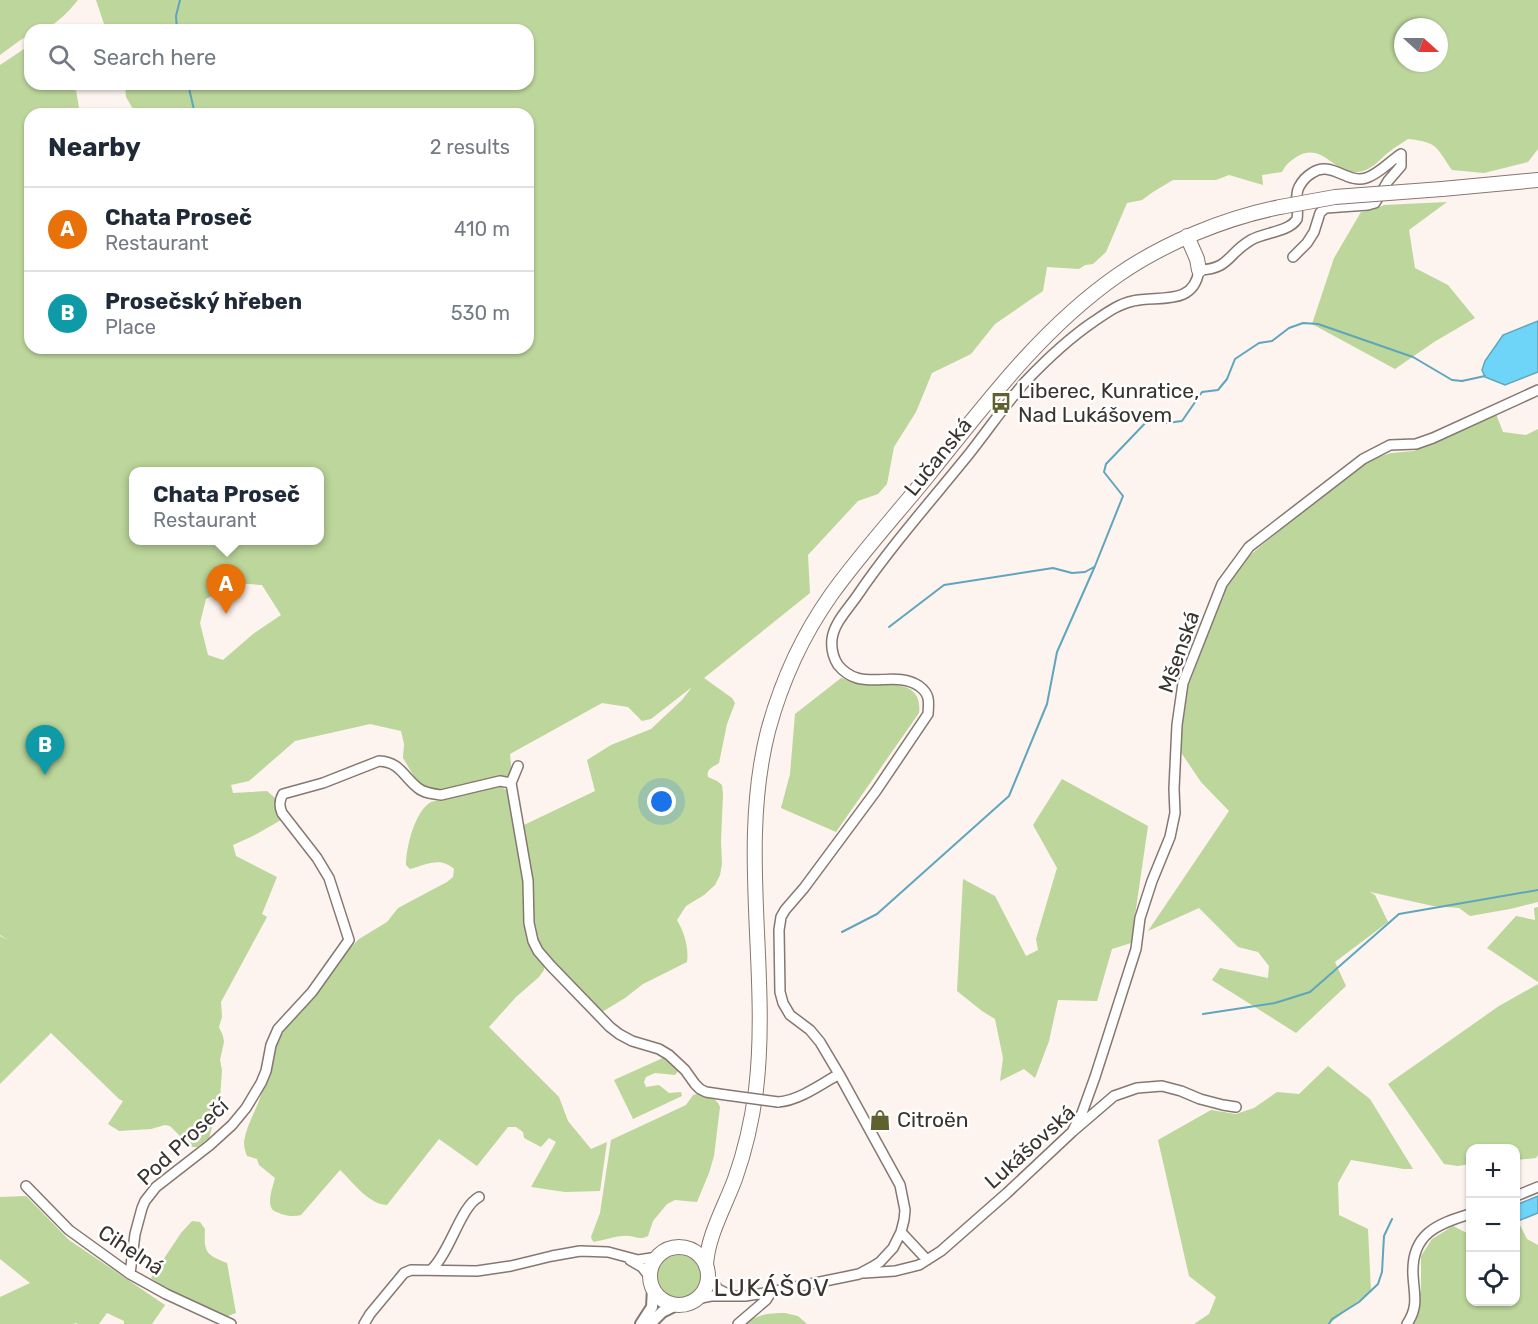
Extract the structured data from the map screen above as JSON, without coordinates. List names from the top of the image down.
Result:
{
  "streets": {
    "street": [
      "Lučanská",
      "Mšenská",
      "Pod Prosečí",
      "Lukášovská",
      "Cihelná"
    ]
  },
  "crossings": [
    ["Mšenská", "Lukášovská"],
    ["Pod Prosečí", "Cihelná"]
  ],
  "districts": ["LUKÁŠOV"],
  "places": {
    "bus stop": ["Liberec, Kunratice, Nad Lukášovem"],
    "shop": ["Citroën"]
  },
  "north": "right",
  "page": {
    "search": "Search here",
    "heading": ["Nearby", "2 results"],
    "list": [
      {
        "mark": "A",
        "name": "Chata Proseč",
        "note": "Restaurant",
        "value": "410 m"
      },
      {
        "mark": "B",
        "name": "Prosečský hřeben",
        "note": "Place",
        "value": "530 m"
      }
    ],
    "popup": ["Chata Proseč", "Restaurant"],
    "pins": ["A", "B"],
    "map_buttons": ["+", "−"]
  }
}
